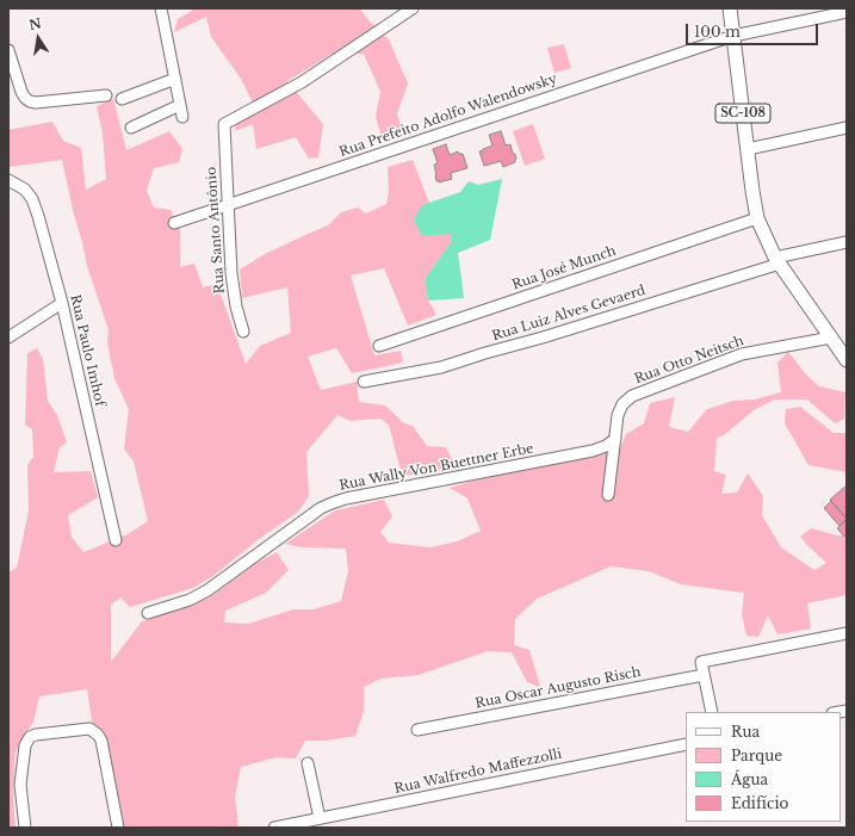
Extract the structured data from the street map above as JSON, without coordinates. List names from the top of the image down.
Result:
{
  "streets": {
    "main road": ["SC-108"],
    "street": [
      "Rua Prefeito Adolfo Walendowsky",
      "Rua Santo Antônio",
      "Rua José Munch",
      "Rua Luiz Alves Gevaerd",
      "Rua Paulo Imhof",
      "Rua Otto Neitsch",
      "Rua Wally Von Buettner Erbe",
      "Rua Oscar Augusto Risch",
      "Rua Walfredo Maffezzolli"
    ]
  },
  "crossings": [
    ["SC-108", "Rua Prefeito Adolfo Walendowsky"],
    ["SC-108", "Rua José Munch"],
    ["SC-108", "Rua Luiz Alves Gevaerd"],
    ["SC-108", "Rua Otto Neitsch"],
    ["Rua Prefeito Adolfo Walendowsky", "Rua Santo Antônio"],
    ["Rua Otto Neitsch", "Rua Wally Von Buettner Erbe"]
  ],
  "legend": [
    "Rua",
    "Parque",
    "Água",
    "Edifício"
  ],
  "scale_bar": "100 m",
  "north": "top"
}
